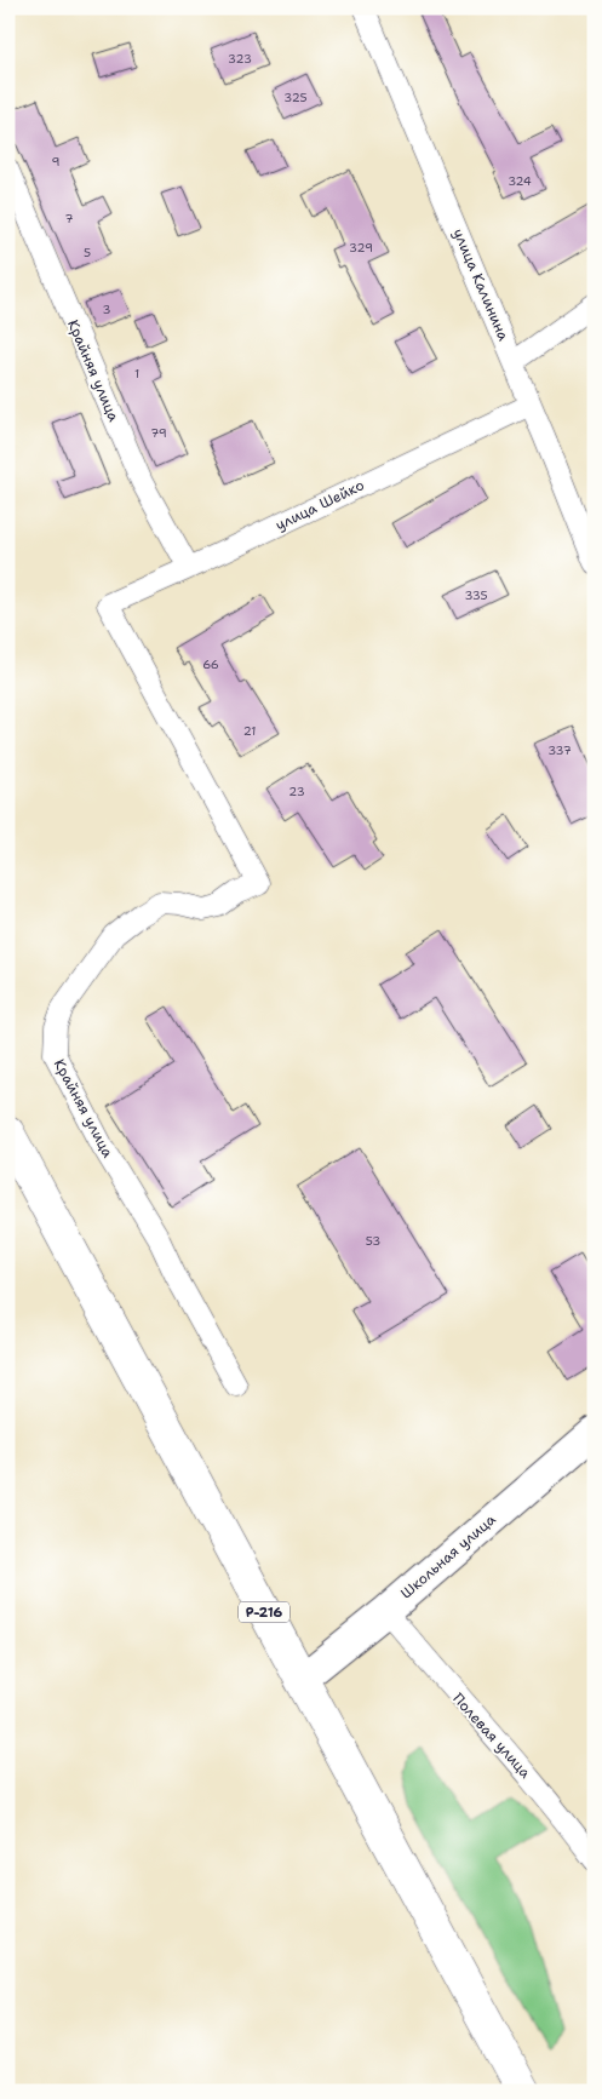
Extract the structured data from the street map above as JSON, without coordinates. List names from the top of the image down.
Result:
{
  "streets": {
    "highway": ["Р-216"],
    "street": [
      "улица Калинина",
      "Крайняя улица",
      "улица Шейко",
      "Школьная улица",
      "Полевая улица"
    ]
  },
  "crossings": [
    ["улица Калинина", "улица Шейко"],
    ["Крайняя улица", "улица Шейко"],
    ["Школьная улица", "Р-216"],
    ["Школьная улица", "Полевая улица"]
  ],
  "house_numbers": [
    "323",
    "325",
    "9",
    "324",
    "7",
    "329",
    "5",
    "3",
    "1",
    "79",
    "335",
    "66",
    "21",
    "337",
    "23",
    "53"
  ]
}
